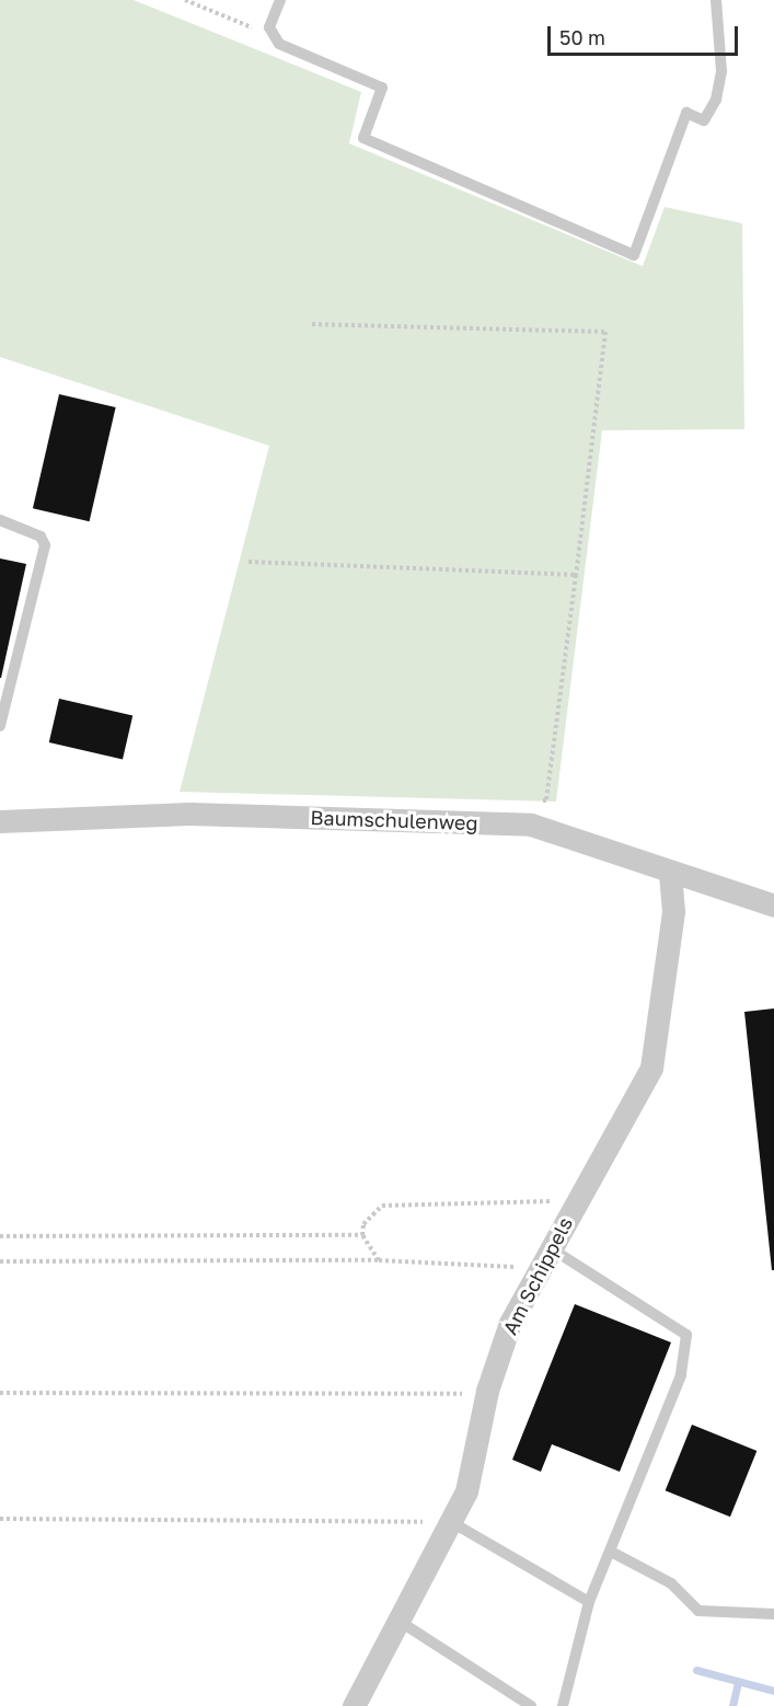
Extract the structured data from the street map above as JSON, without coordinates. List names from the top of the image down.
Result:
{
  "streets": {
    "street": ["Baumschulenweg", "Am Schippels"]
  },
  "crossings": [
    ["Baumschulenweg", "Am Schippels"]
  ],
  "scale_bar": "50 m"
}
